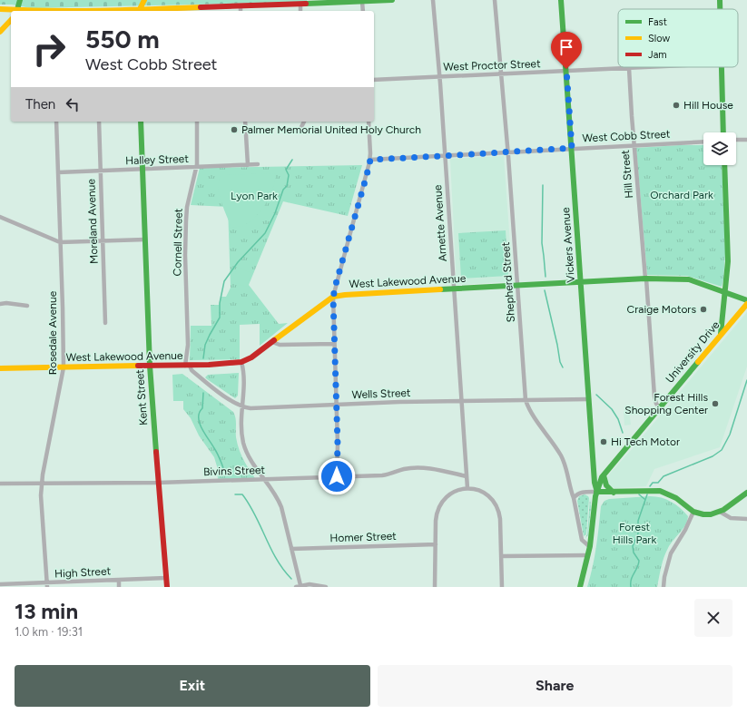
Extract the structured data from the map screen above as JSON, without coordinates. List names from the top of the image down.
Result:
{
  "streets": {
    "street": [
      "West Proctor Street",
      "West Cobb Street",
      "Halley Street",
      "Hill Street",
      "Moreland Avenue",
      "Arnette Avenue",
      "Cornell Street",
      "Vickers Avenue",
      "West Lakewood Avenue",
      "Shepherd Street",
      "Rosedale Avenue",
      "University Drive",
      "Wells Street",
      "Kent Street",
      "Bivins Street",
      "Homer Street",
      "High Street"
    ]
  },
  "crossings": [
    ["West Proctor Street", "Hill Street"],
    ["West Proctor Street", "Arnette Avenue"],
    ["West Proctor Street", "Vickers Avenue"],
    ["West Proctor Street", "Shepherd Street"],
    ["West Cobb Street", "Hill Street"],
    ["West Cobb Street", "Arnette Avenue"],
    ["West Cobb Street", "Vickers Avenue"],
    ["West Cobb Street", "Shepherd Street"],
    ["Halley Street", "Moreland Avenue"],
    ["Halley Street", "Cornell Street"],
    ["Halley Street", "Rosedale Avenue"],
    ["Halley Street", "Kent Street"],
    ["Hill Street", "West Lakewood Avenue"],
    ["Hill Street", "University Drive"],
    ["Arnette Avenue", "West Lakewood Avenue"],
    ["Arnette Avenue", "Wells Street"],
    ["Arnette Avenue", "Bivins Street"],
    ["Cornell Street", "West Lakewood Avenue"],
    ["Cornell Street", "Wells Street"],
    ["Vickers Avenue", "West Lakewood Avenue"],
    ["Vickers Avenue", "University Drive"],
    ["Vickers Avenue", "Wells Street"],
    ["West Lakewood Avenue", "Shepherd Street"],
    ["West Lakewood Avenue", "Rosedale Avenue"],
    ["West Lakewood Avenue", "Wells Street"],
    ["West Lakewood Avenue", "Kent Street"],
    ["Shepherd Street", "University Drive"],
    ["Shepherd Street", "Wells Street"],
    ["Rosedale Avenue", "Bivins Street"],
    ["Rosedale Avenue", "High Street"],
    ["Kent Street", "Bivins Street"],
    ["Kent Street", "High Street"]
  ],
  "parks": ["Orchard Park", "Lyon Park", "Forest Hills Park"],
  "places": [
    "Hill House",
    "Palmer Memorial United Holy Church",
    "Craige Motors",
    "Forest Hills Shopping Center",
    "Hi Tech Motor"
  ],
  "legend": ["Fast", "Slow", "Jam"],
  "page": {
    "turn": ["550 m", "West Cobb Street"],
    "then": "Then",
    "heading": ["13 min", "1.0 km · 19:31"],
    "buttons": ["Exit", "Share"]
  }
}
